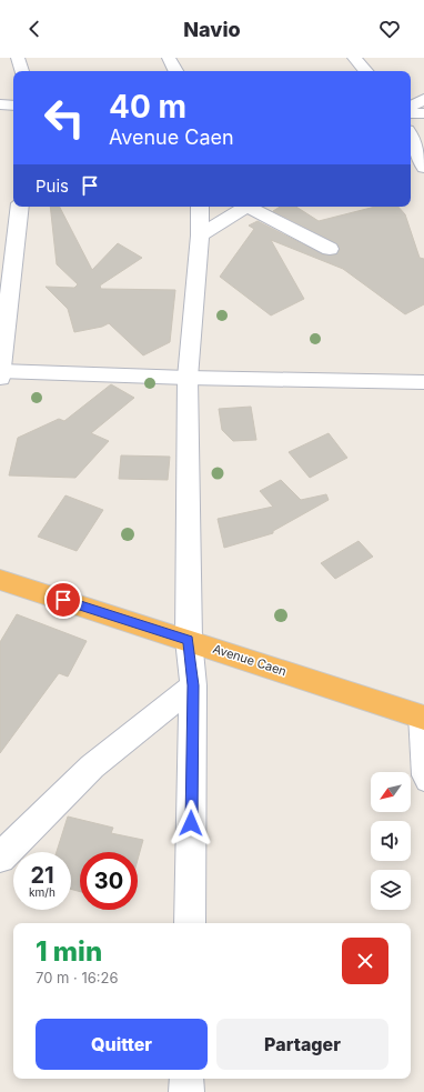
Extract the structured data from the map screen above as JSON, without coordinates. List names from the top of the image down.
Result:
{
  "streets": {
    "highway": ["Avenue Caen"]
  },
  "north": "bottom left",
  "page": {
    "header": "Navio",
    "turn": ["40 m", "Avenue Caen"],
    "then": "Puis",
    "speed": "21 km/h",
    "limit": "30",
    "heading": ["1 min", "70 m · 16:26"],
    "buttons": ["Quitter", "Partager"]
  }
}
